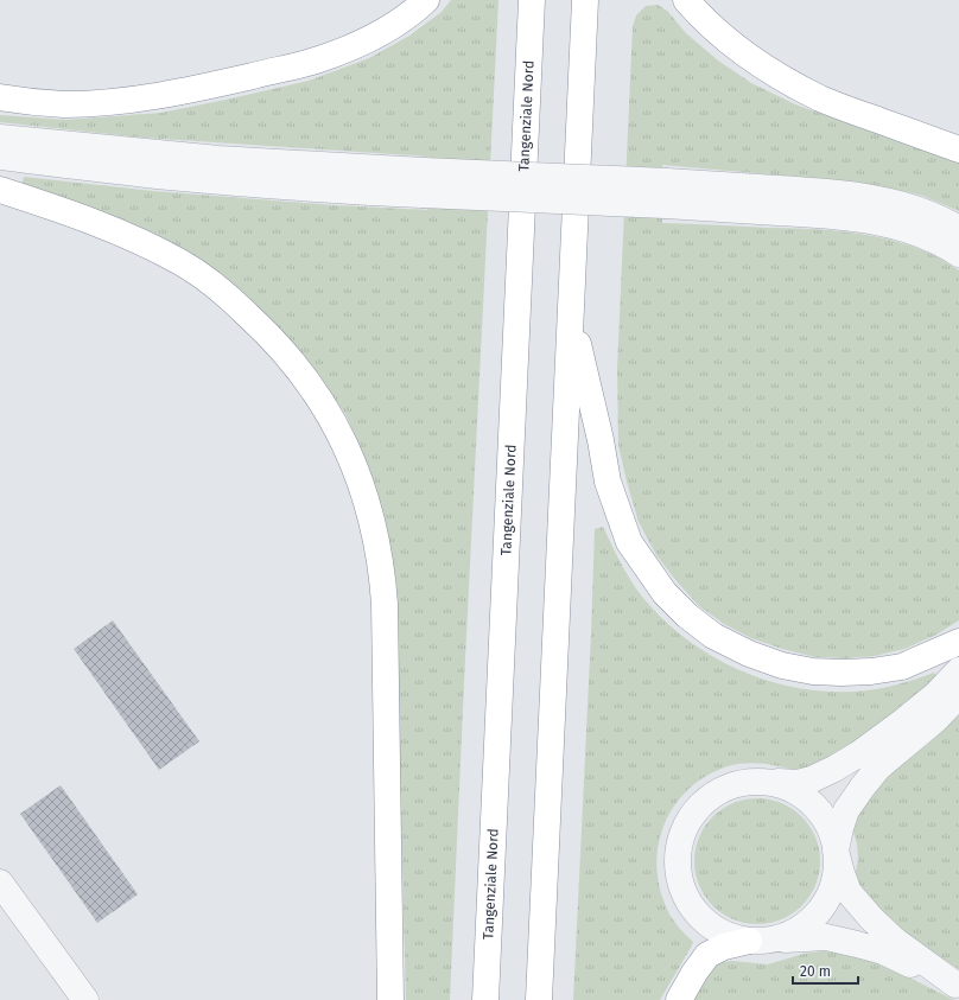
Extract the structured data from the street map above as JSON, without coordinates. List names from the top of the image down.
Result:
{
  "streets": {
    "highway": ["Tangenziale Nord"]
  },
  "scale_bar": "20 m"
}
